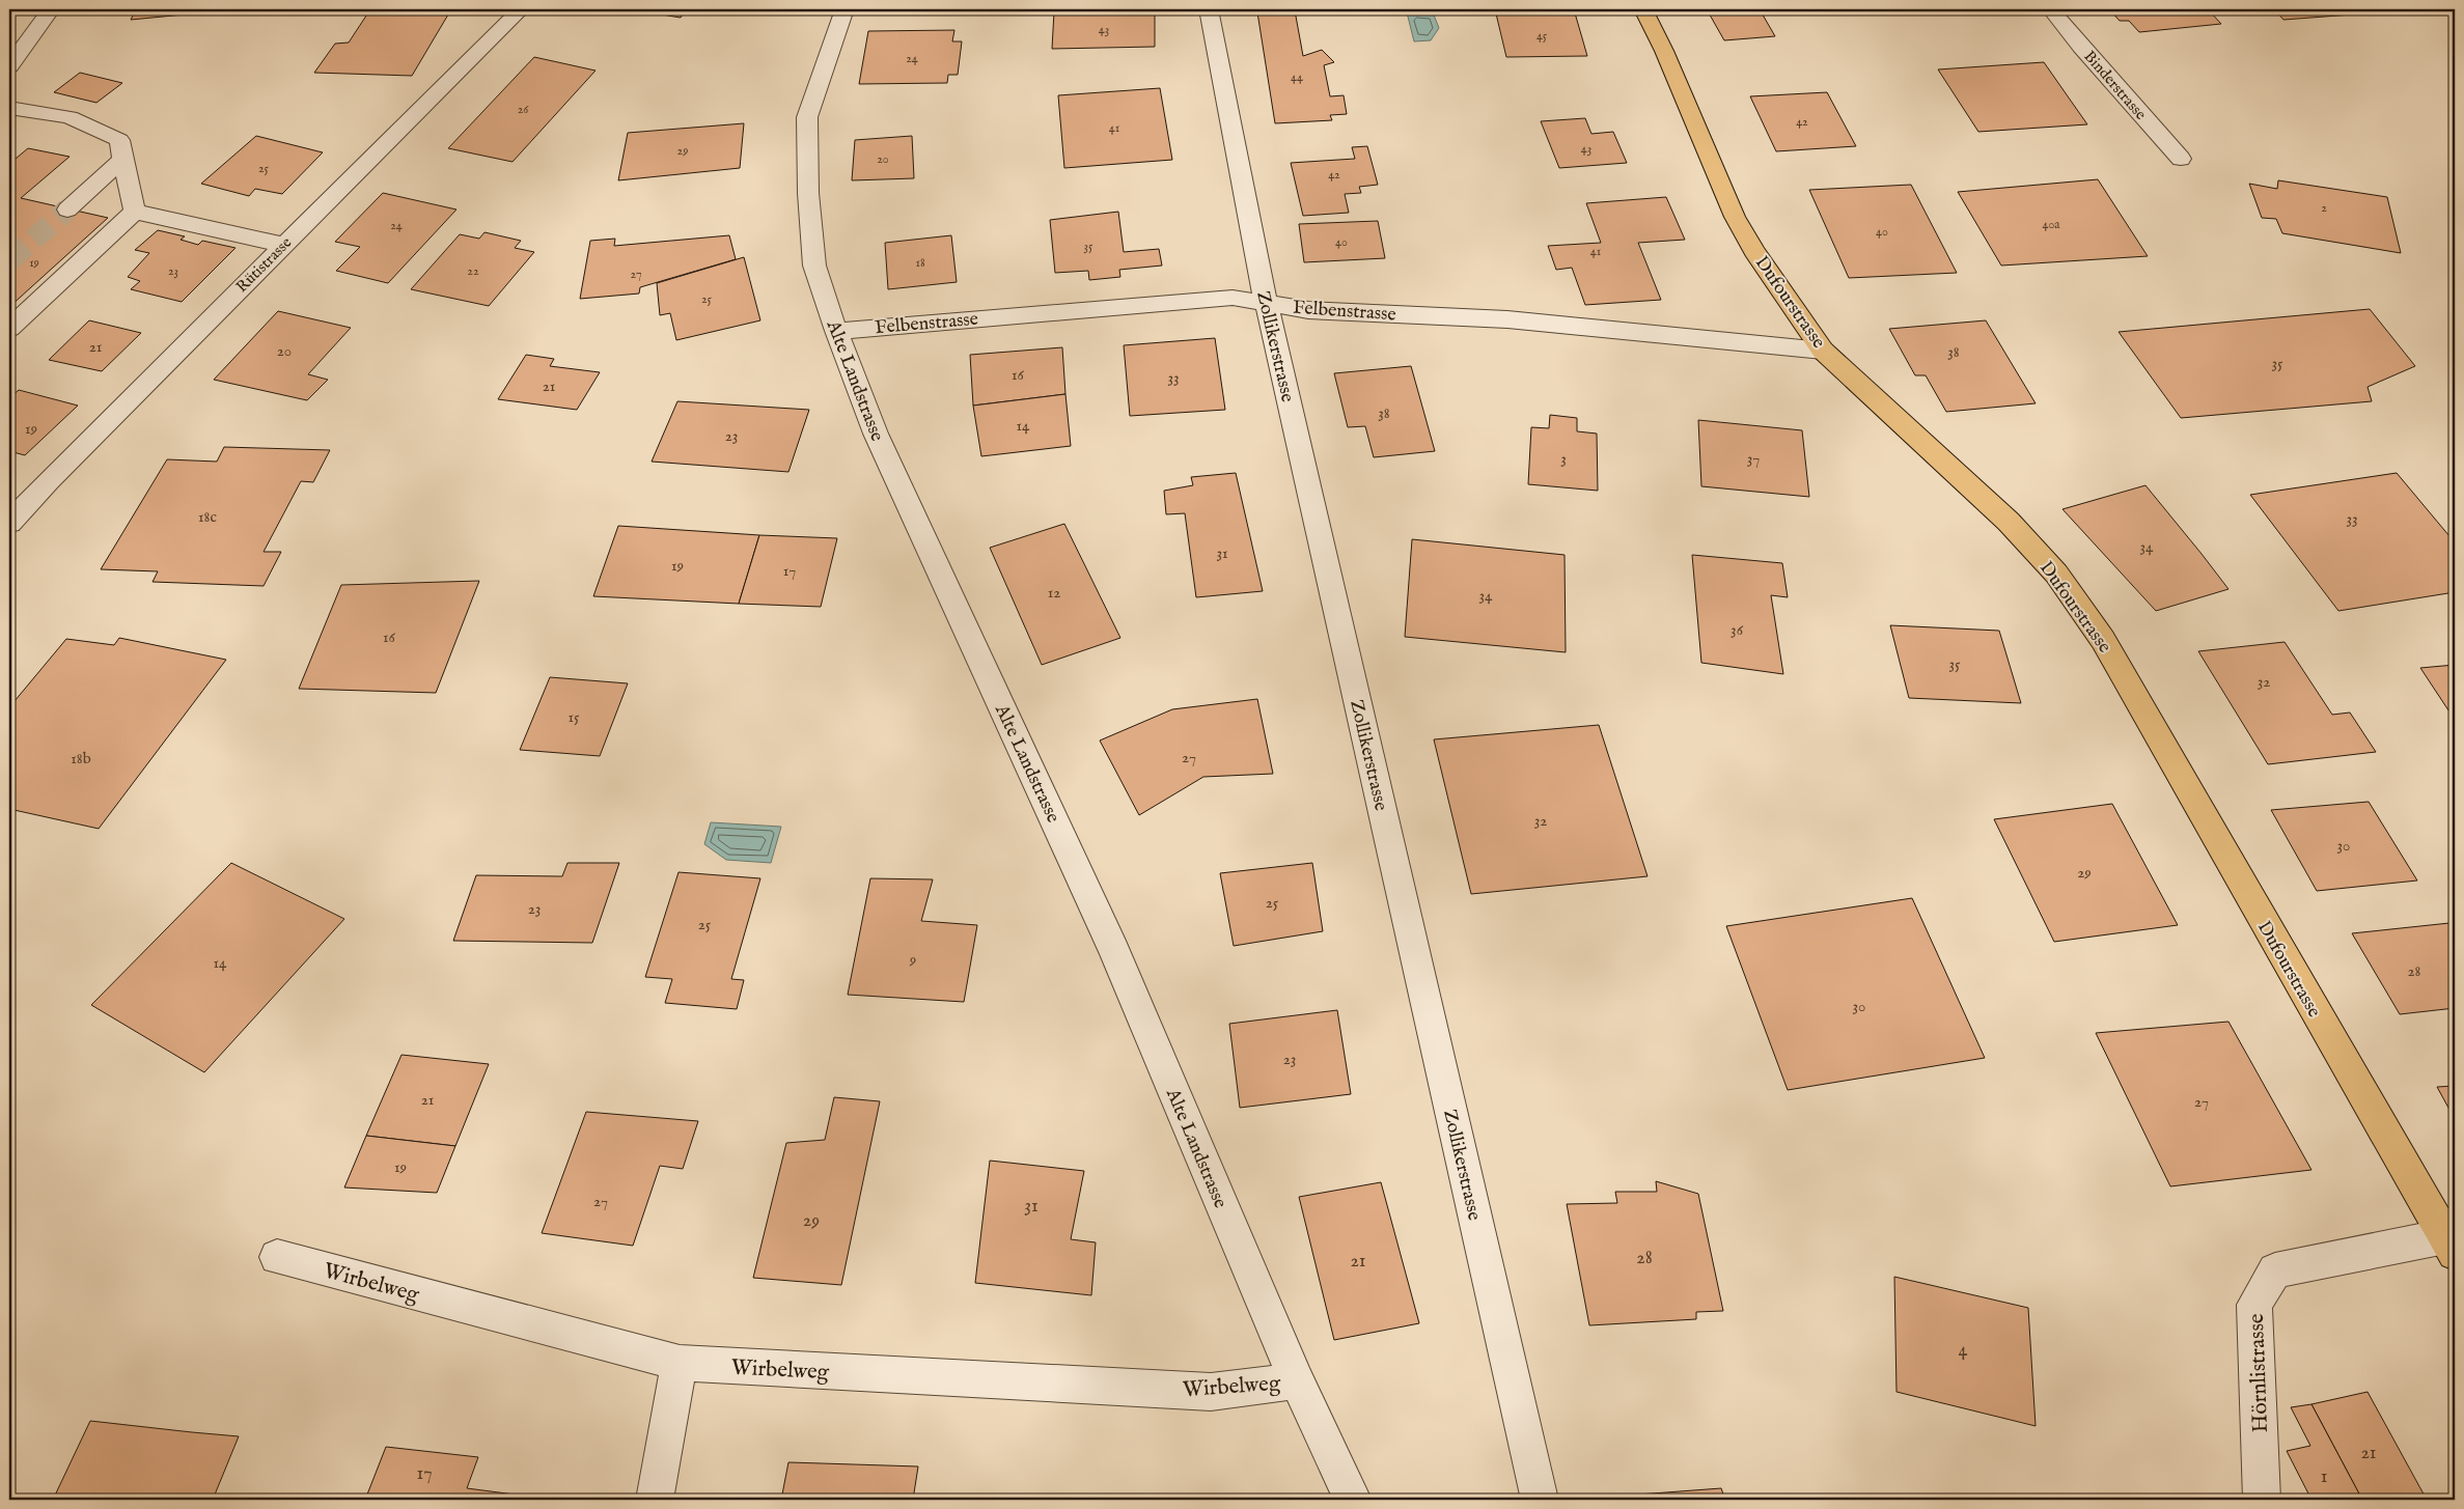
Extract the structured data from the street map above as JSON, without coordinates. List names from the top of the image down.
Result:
{
  "streets": {
    "main road": ["Dufourstrasse"],
    "street": [
      "Binderstrasse",
      "Rütistrasse",
      "Felbenstrasse",
      "Zollikerstrasse",
      "Alte Landstrasse",
      "Wirbelweg",
      "Hörnlistrasse"
    ]
  },
  "crossings": [
    ["Dufourstrasse", "Felbenstrasse"],
    ["Dufourstrasse", "Hörnlistrasse"],
    ["Felbenstrasse", "Zollikerstrasse"],
    ["Felbenstrasse", "Alte Landstrasse"],
    ["Alte Landstrasse", "Wirbelweg"]
  ],
  "house_numbers": [
    "43",
    "45",
    "24",
    "44",
    "26",
    "42",
    "41",
    "43",
    "29",
    "20",
    "25",
    "42",
    "2",
    "40a",
    "24",
    "40",
    "40",
    "35",
    "41",
    "19",
    "18",
    "23",
    "22",
    "27",
    "25",
    "21",
    "20",
    "38",
    "35",
    "16",
    "33",
    "21",
    "38",
    "14",
    "19",
    "23",
    "3",
    "37",
    "18c",
    "33",
    "34",
    "31",
    "19",
    "17",
    "12",
    "34",
    "36",
    "16",
    "35",
    "32",
    "15",
    "27",
    "18b",
    "32",
    "30",
    "29",
    "25",
    "23",
    "25",
    "9",
    "14",
    "28",
    "30",
    "23",
    "21",
    "27",
    "19",
    "27",
    "31",
    "29",
    "28",
    "21",
    "4",
    "21",
    "17",
    "1"
  ]
}
